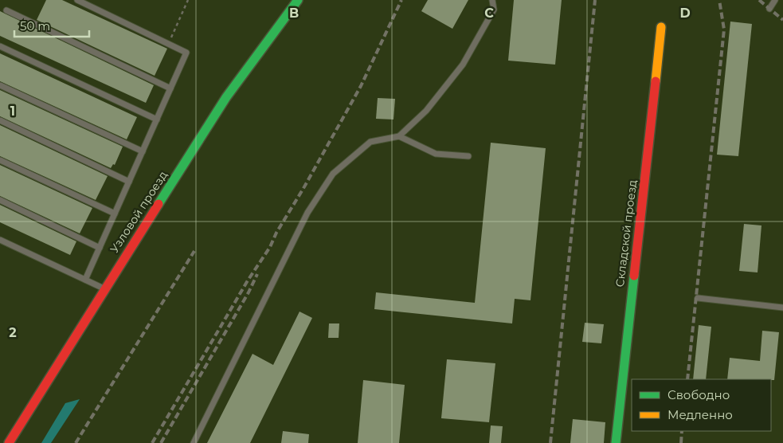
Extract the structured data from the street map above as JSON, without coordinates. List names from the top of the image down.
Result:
{
  "streets": {
    "street": ["Узловой проезд", "Складской проезд"]
  },
  "legend": ["Свободно", "Медленно"],
  "scale_bar": "50 m",
  "grid": {
    "columns": ["B", "C", "D"],
    "rows": ["1", "2"]
  }
}
